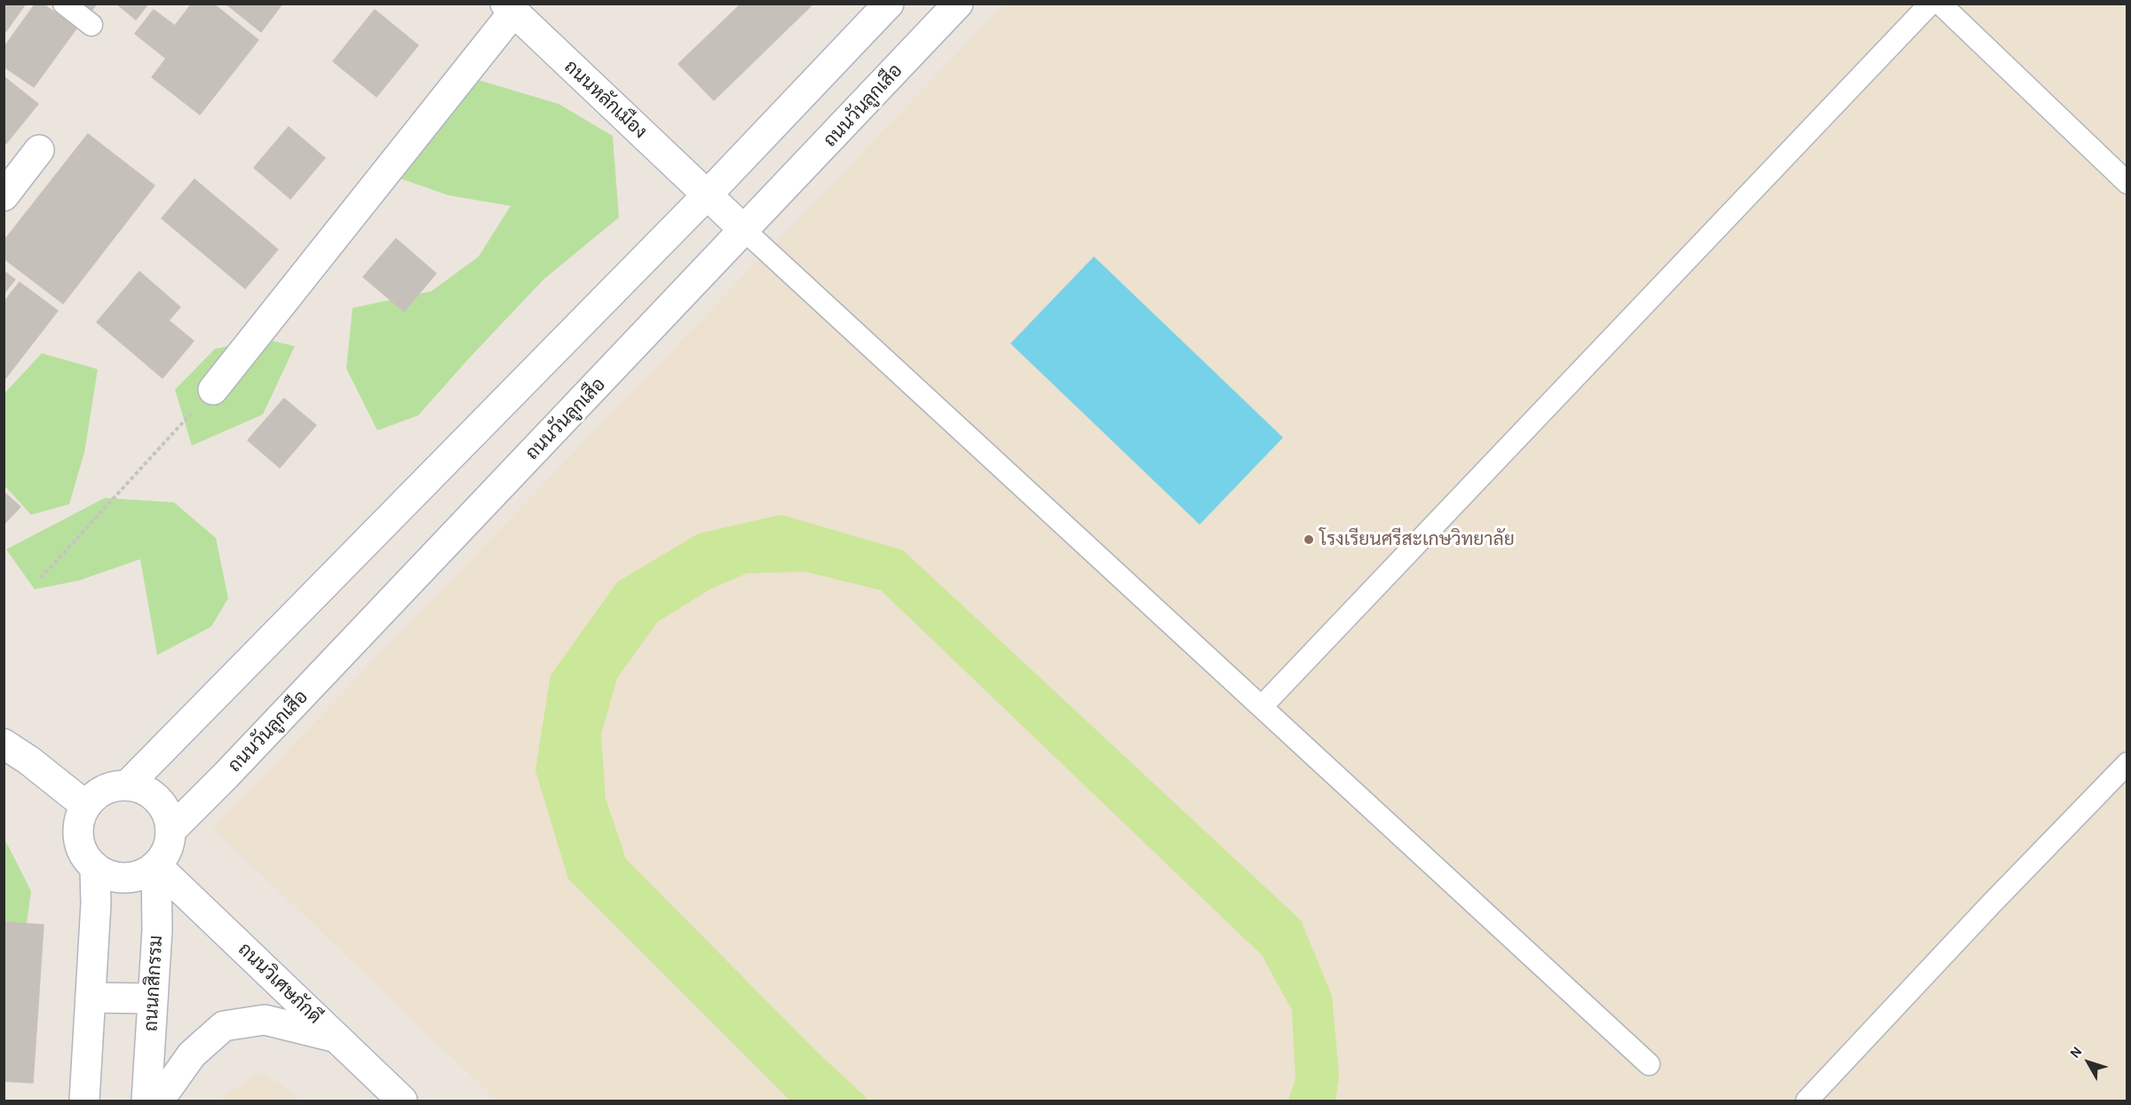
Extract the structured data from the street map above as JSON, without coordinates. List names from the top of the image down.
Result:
{
  "streets": {
    "street": [
      "ถนนหลักเมือง",
      "ถนนวันลูกเสือ",
      "ถนนกสิกรรม",
      "ถนนวิเศษภักดี"
    ]
  },
  "crossings": [
    ["ถนนหลักเมือง", "ถนนวันลูกเสือ"],
    ["ถนนวันลูกเสือ", "ถนนกสิกรรม"],
    ["ถนนวันลูกเสือ", "ถนนวิเศษภักดี"],
    ["ถนนกสิกรรม", "ถนนวิเศษภักดี"]
  ],
  "places": ["โรงเรียนศรีสะเกษวิทยาลัย"],
  "north": "top left"
}
